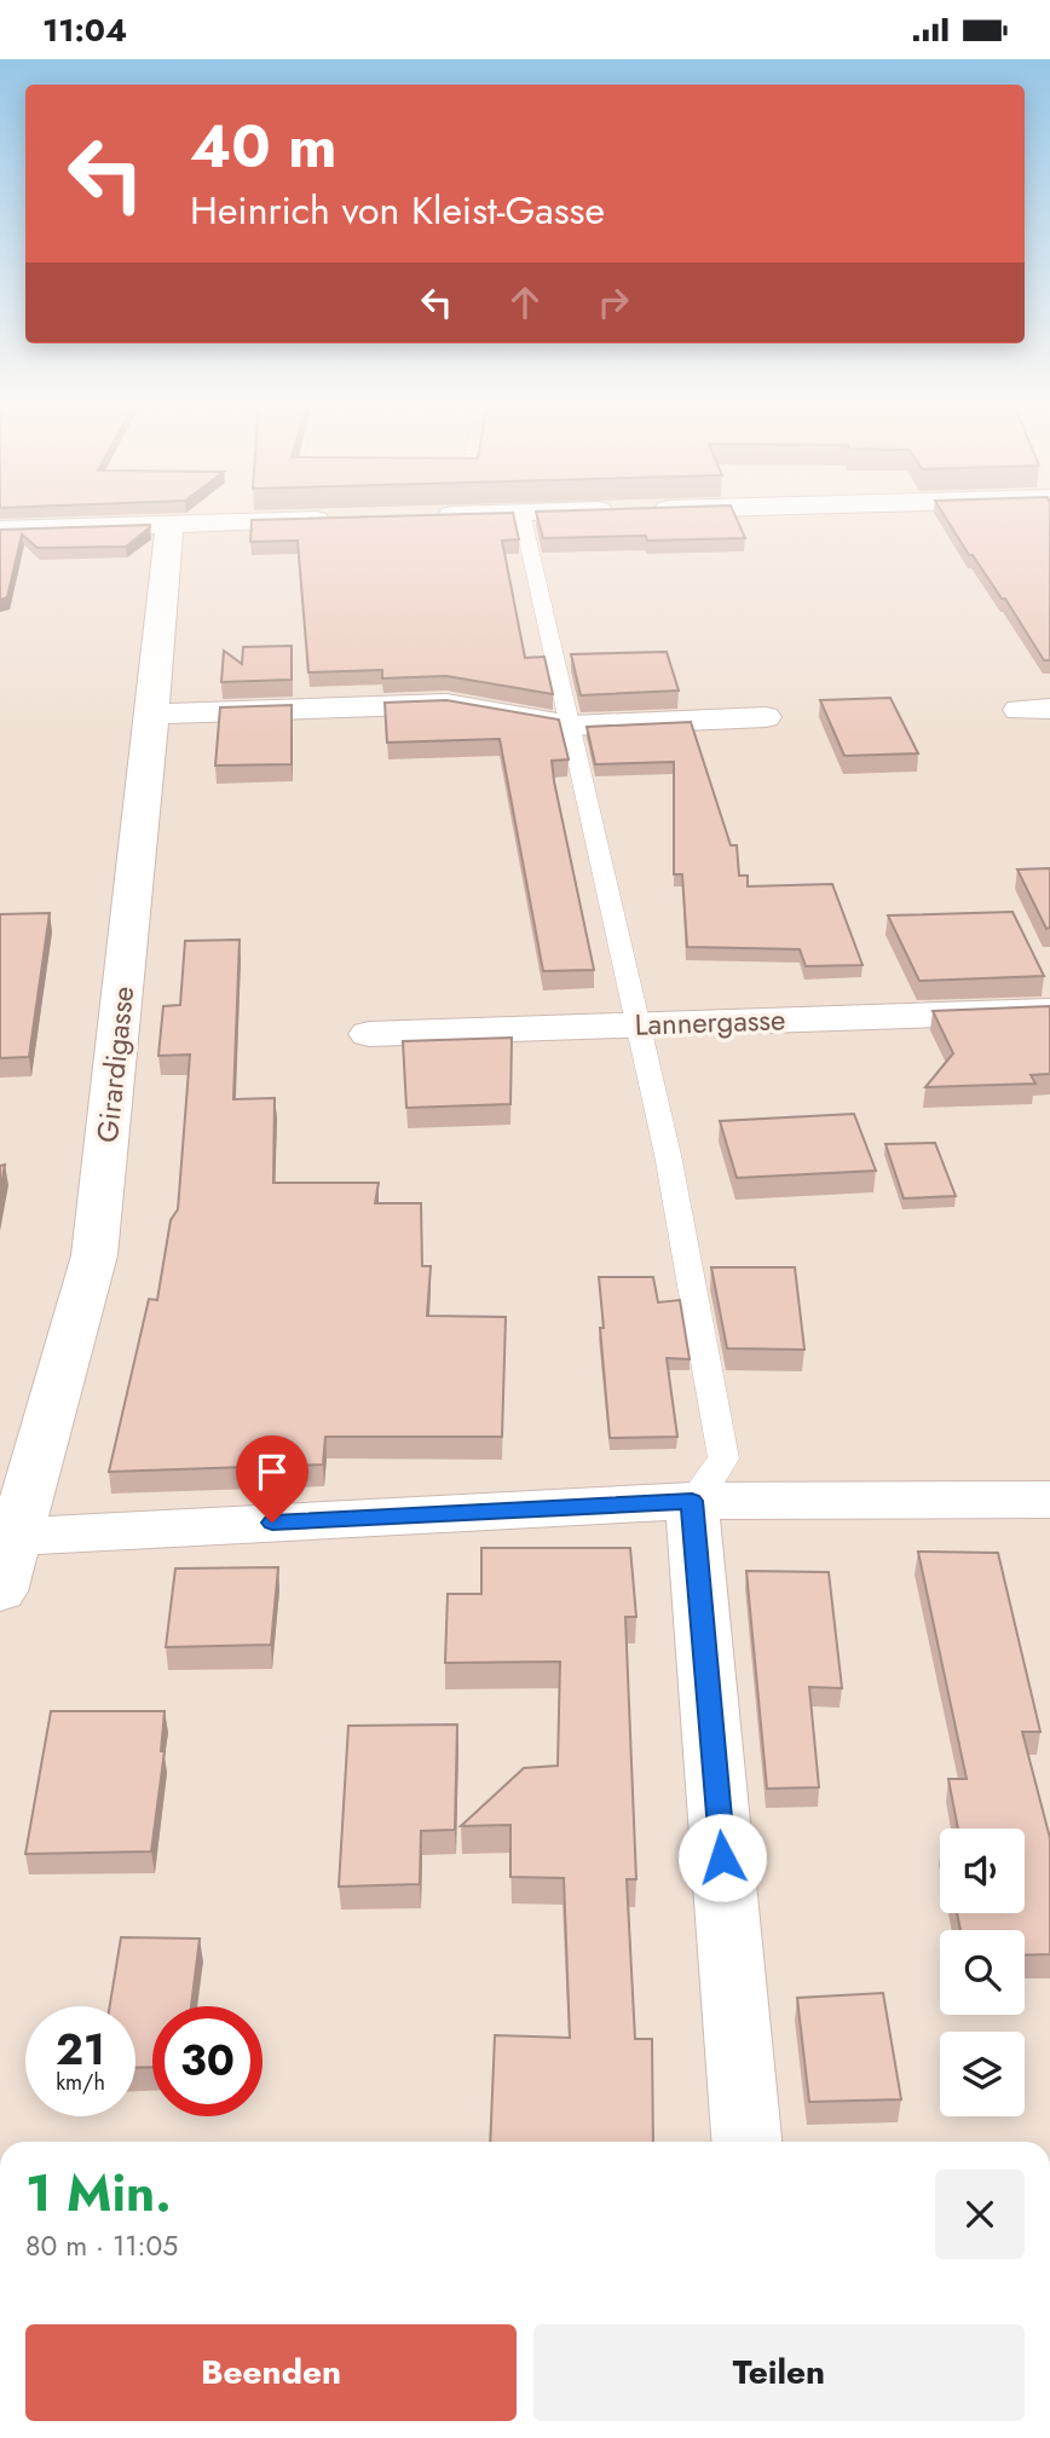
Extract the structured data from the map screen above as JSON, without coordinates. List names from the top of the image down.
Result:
{
  "streets": {
    "street": ["Lannergasse", "Girardigasse"]
  },
  "page": {
    "status": "11:04",
    "turn": ["40 m", "Heinrich von Kleist-Gasse"],
    "speed": "21 km/h",
    "limit": "30",
    "heading": ["1 Min.", "80 m · 11:05"],
    "buttons": ["Beenden", "Teilen"]
  }
}
